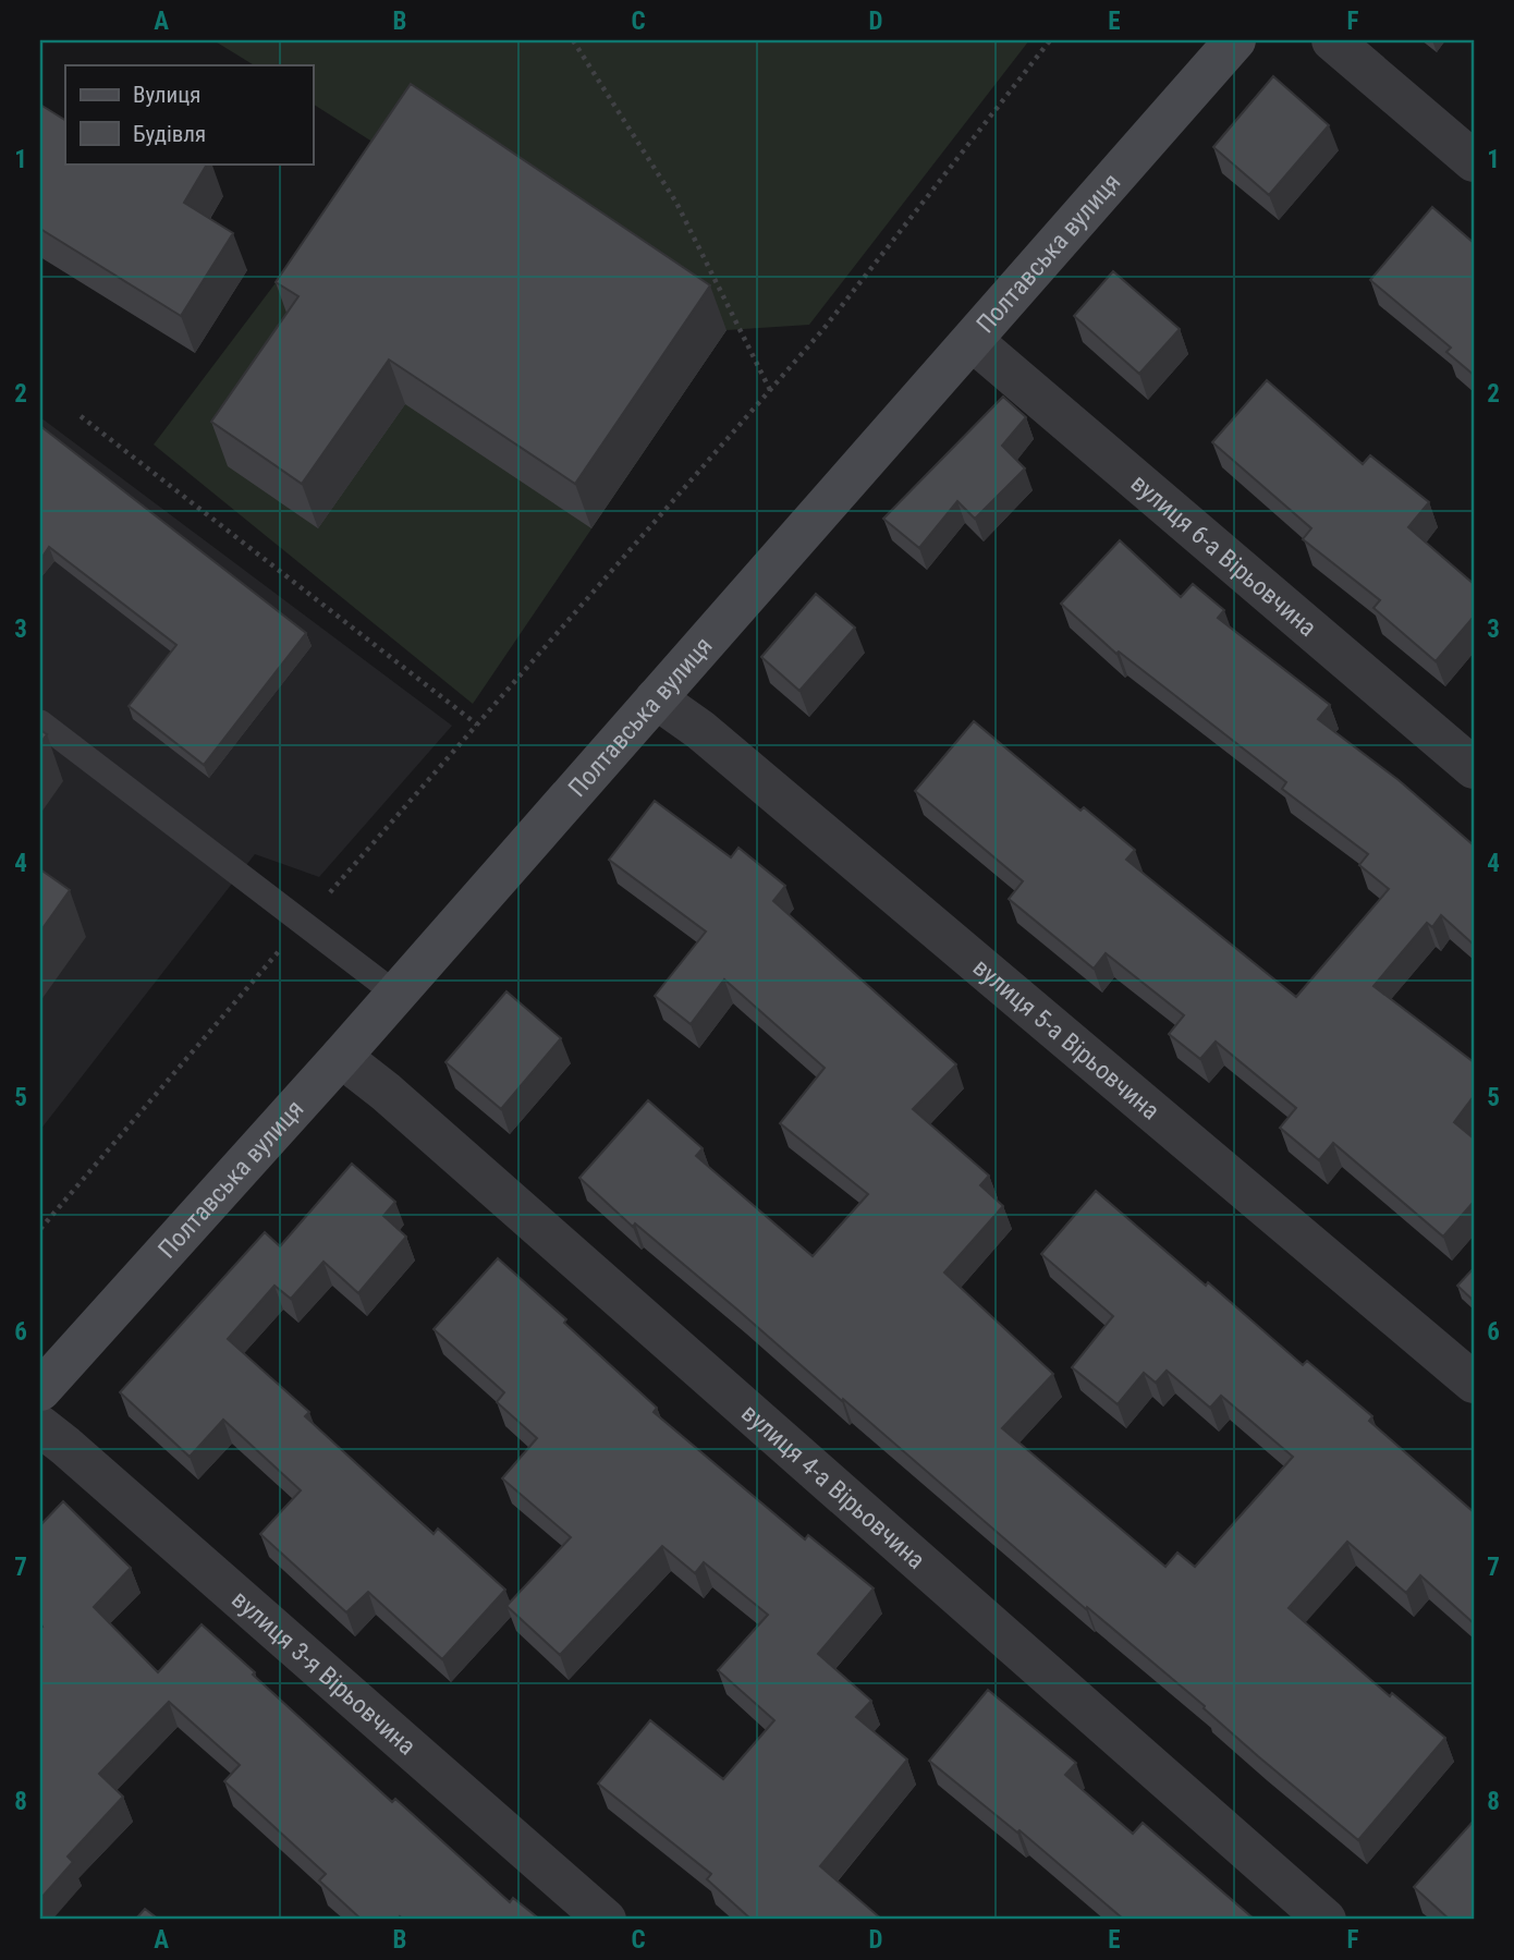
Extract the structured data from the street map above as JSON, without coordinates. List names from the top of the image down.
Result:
{
  "streets": {
    "main road": ["Полтавська вулиця"],
    "street": [
      "вулиця 6-а Вірьовчина",
      "вулиця 5-а Вірьовчина",
      "вулиця 4-а Вірьовчинa",
      "вулиця 3-я Вірьовчина"
    ]
  },
  "crossings": [
    ["Полтавська вулиця", "вулиця 6-а Вірьовчина"],
    ["Полтавська вулиця", "вулиця 5-а Вірьовчина"],
    ["Полтавська вулиця", "вулиця 4-а Вірьовчинa"]
  ],
  "legend": ["Вулиця", "Будівля"],
  "grid": {
    "columns": [
      "A",
      "B",
      "C",
      "D",
      "E",
      "F"
    ],
    "rows": [
      "1",
      "2",
      "3",
      "4",
      "5",
      "6",
      "7",
      "8"
    ]
  }
}
